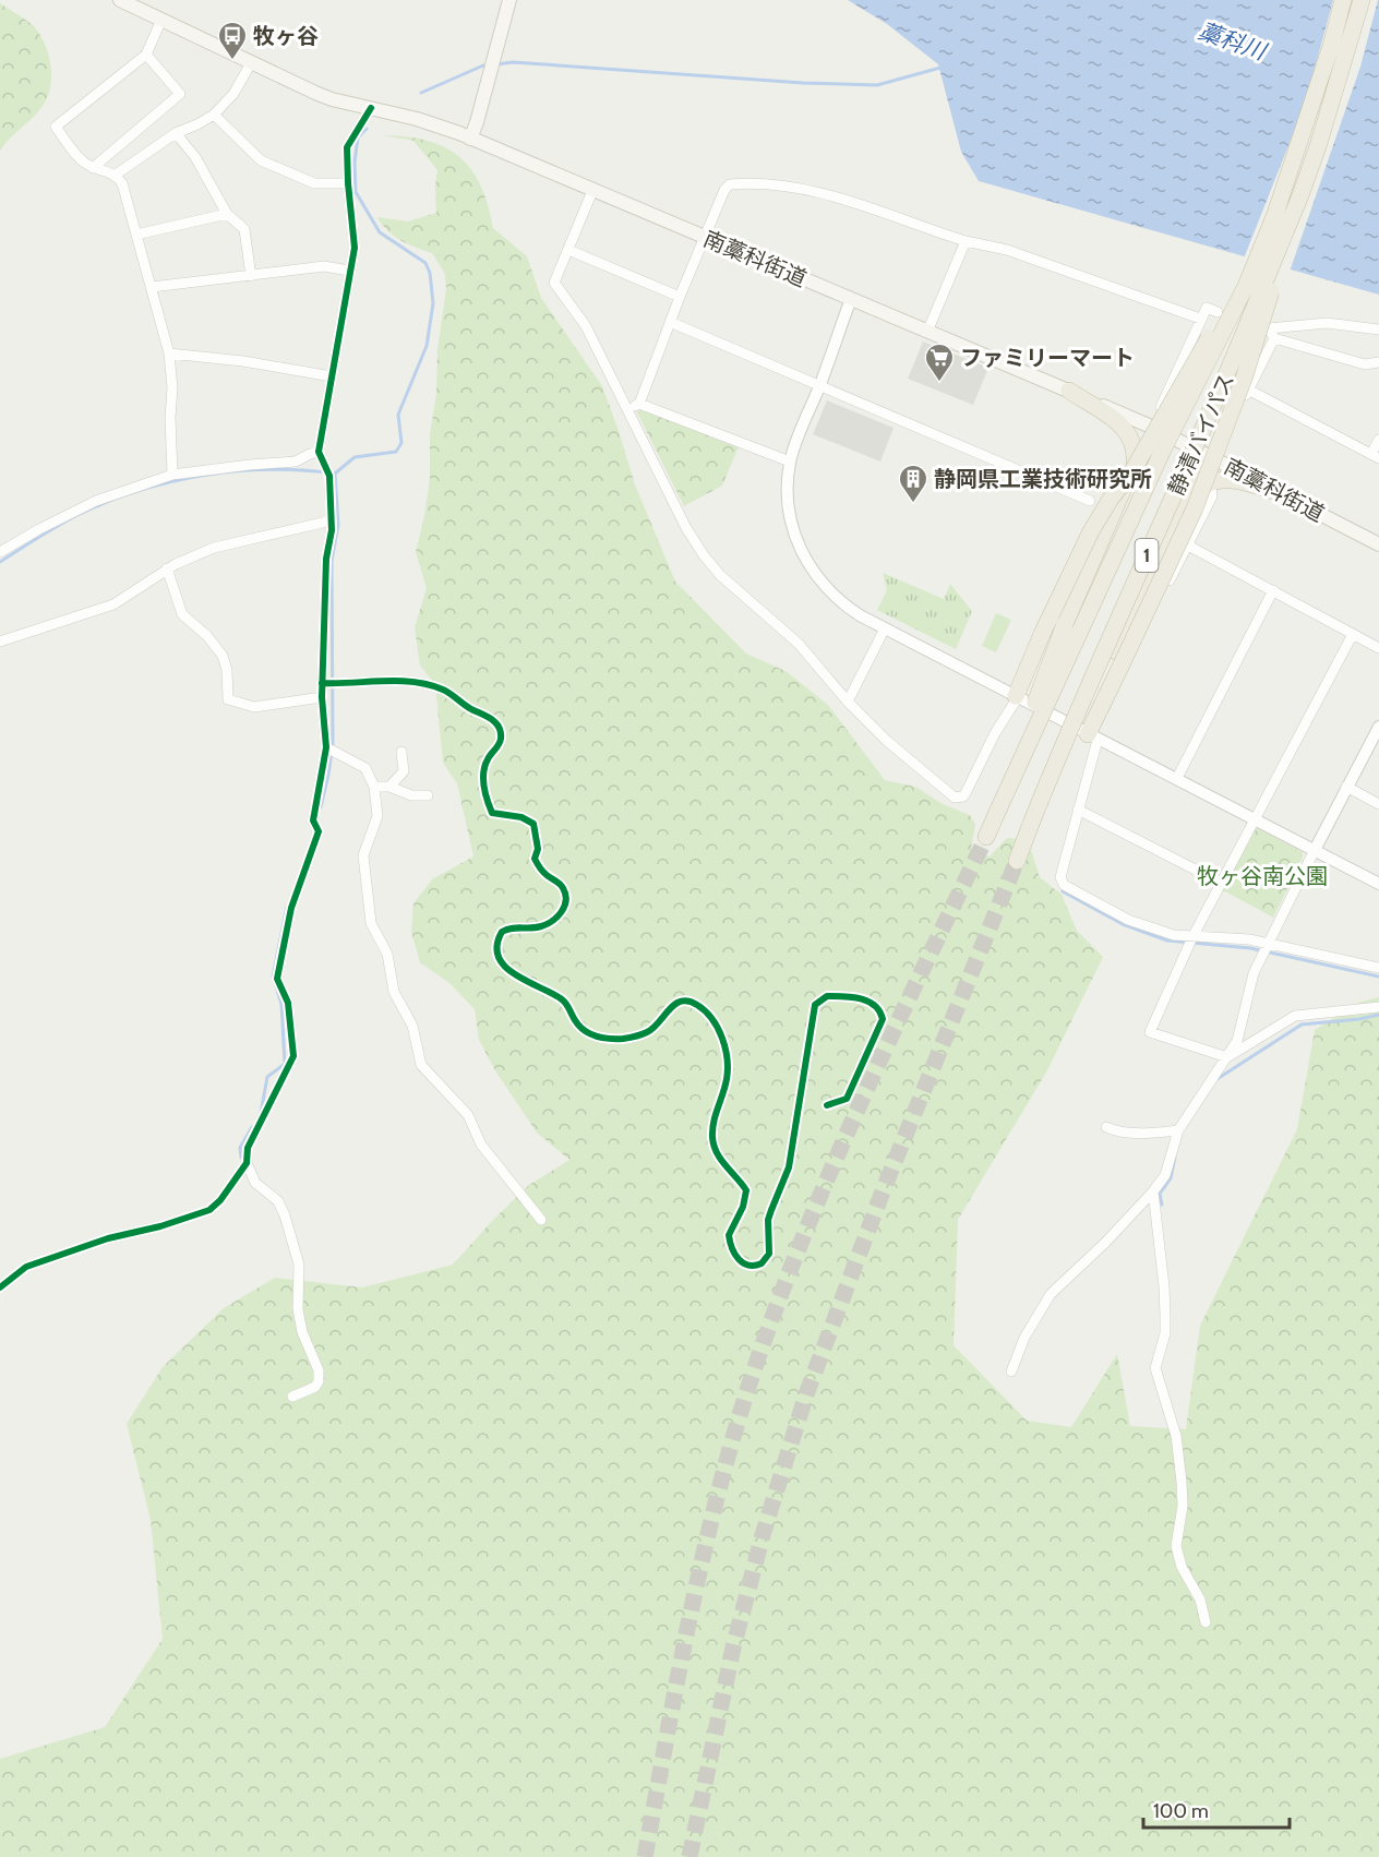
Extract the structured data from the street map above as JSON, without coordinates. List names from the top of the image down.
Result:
{
  "streets": {
    "highway": ["静清バイパス", "1"],
    "main road": ["南藁科街道"]
  },
  "crossings": [
    ["南藁科街道", "1"],
    ["静清バイパス", "1"]
  ],
  "water": ["藁科川"],
  "parks": ["牧ヶ谷南公園"],
  "places": {
    "bus stop": ["牧ヶ谷"],
    "supermarket": ["ファミリーマート"],
    "building": ["静岡県工業技術研究所"]
  },
  "scale_bar": "100 m"
}
